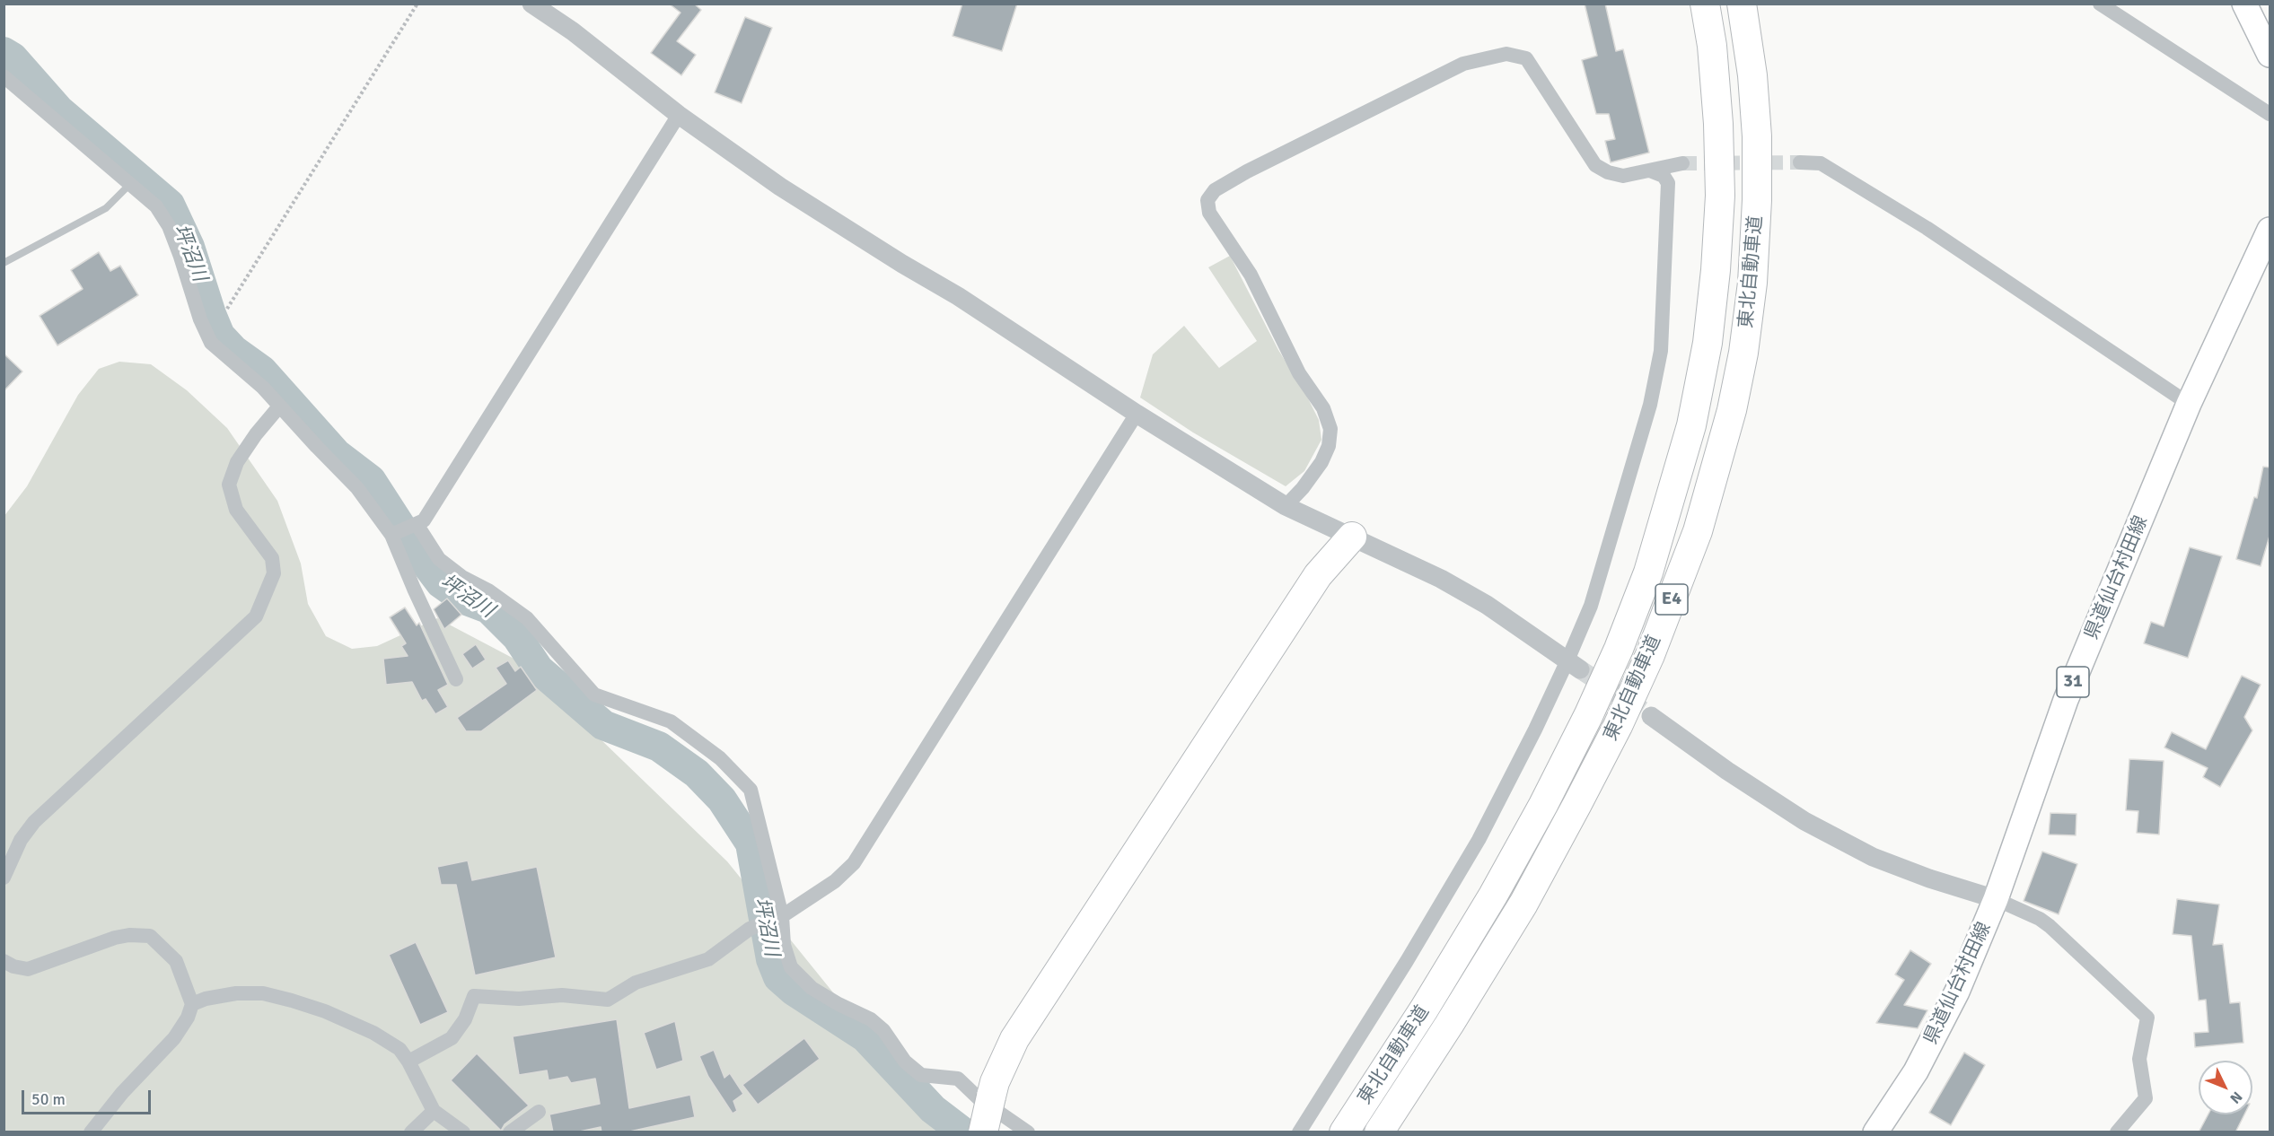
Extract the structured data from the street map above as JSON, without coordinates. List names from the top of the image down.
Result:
{
  "streets": {
    "highway": ["東北自動車道", "E4"],
    "main road": ["県道仙台村田線", "31"]
  },
  "water": ["坪沼川"],
  "scale_bar": "50 m",
  "north": "bottom right"
}
